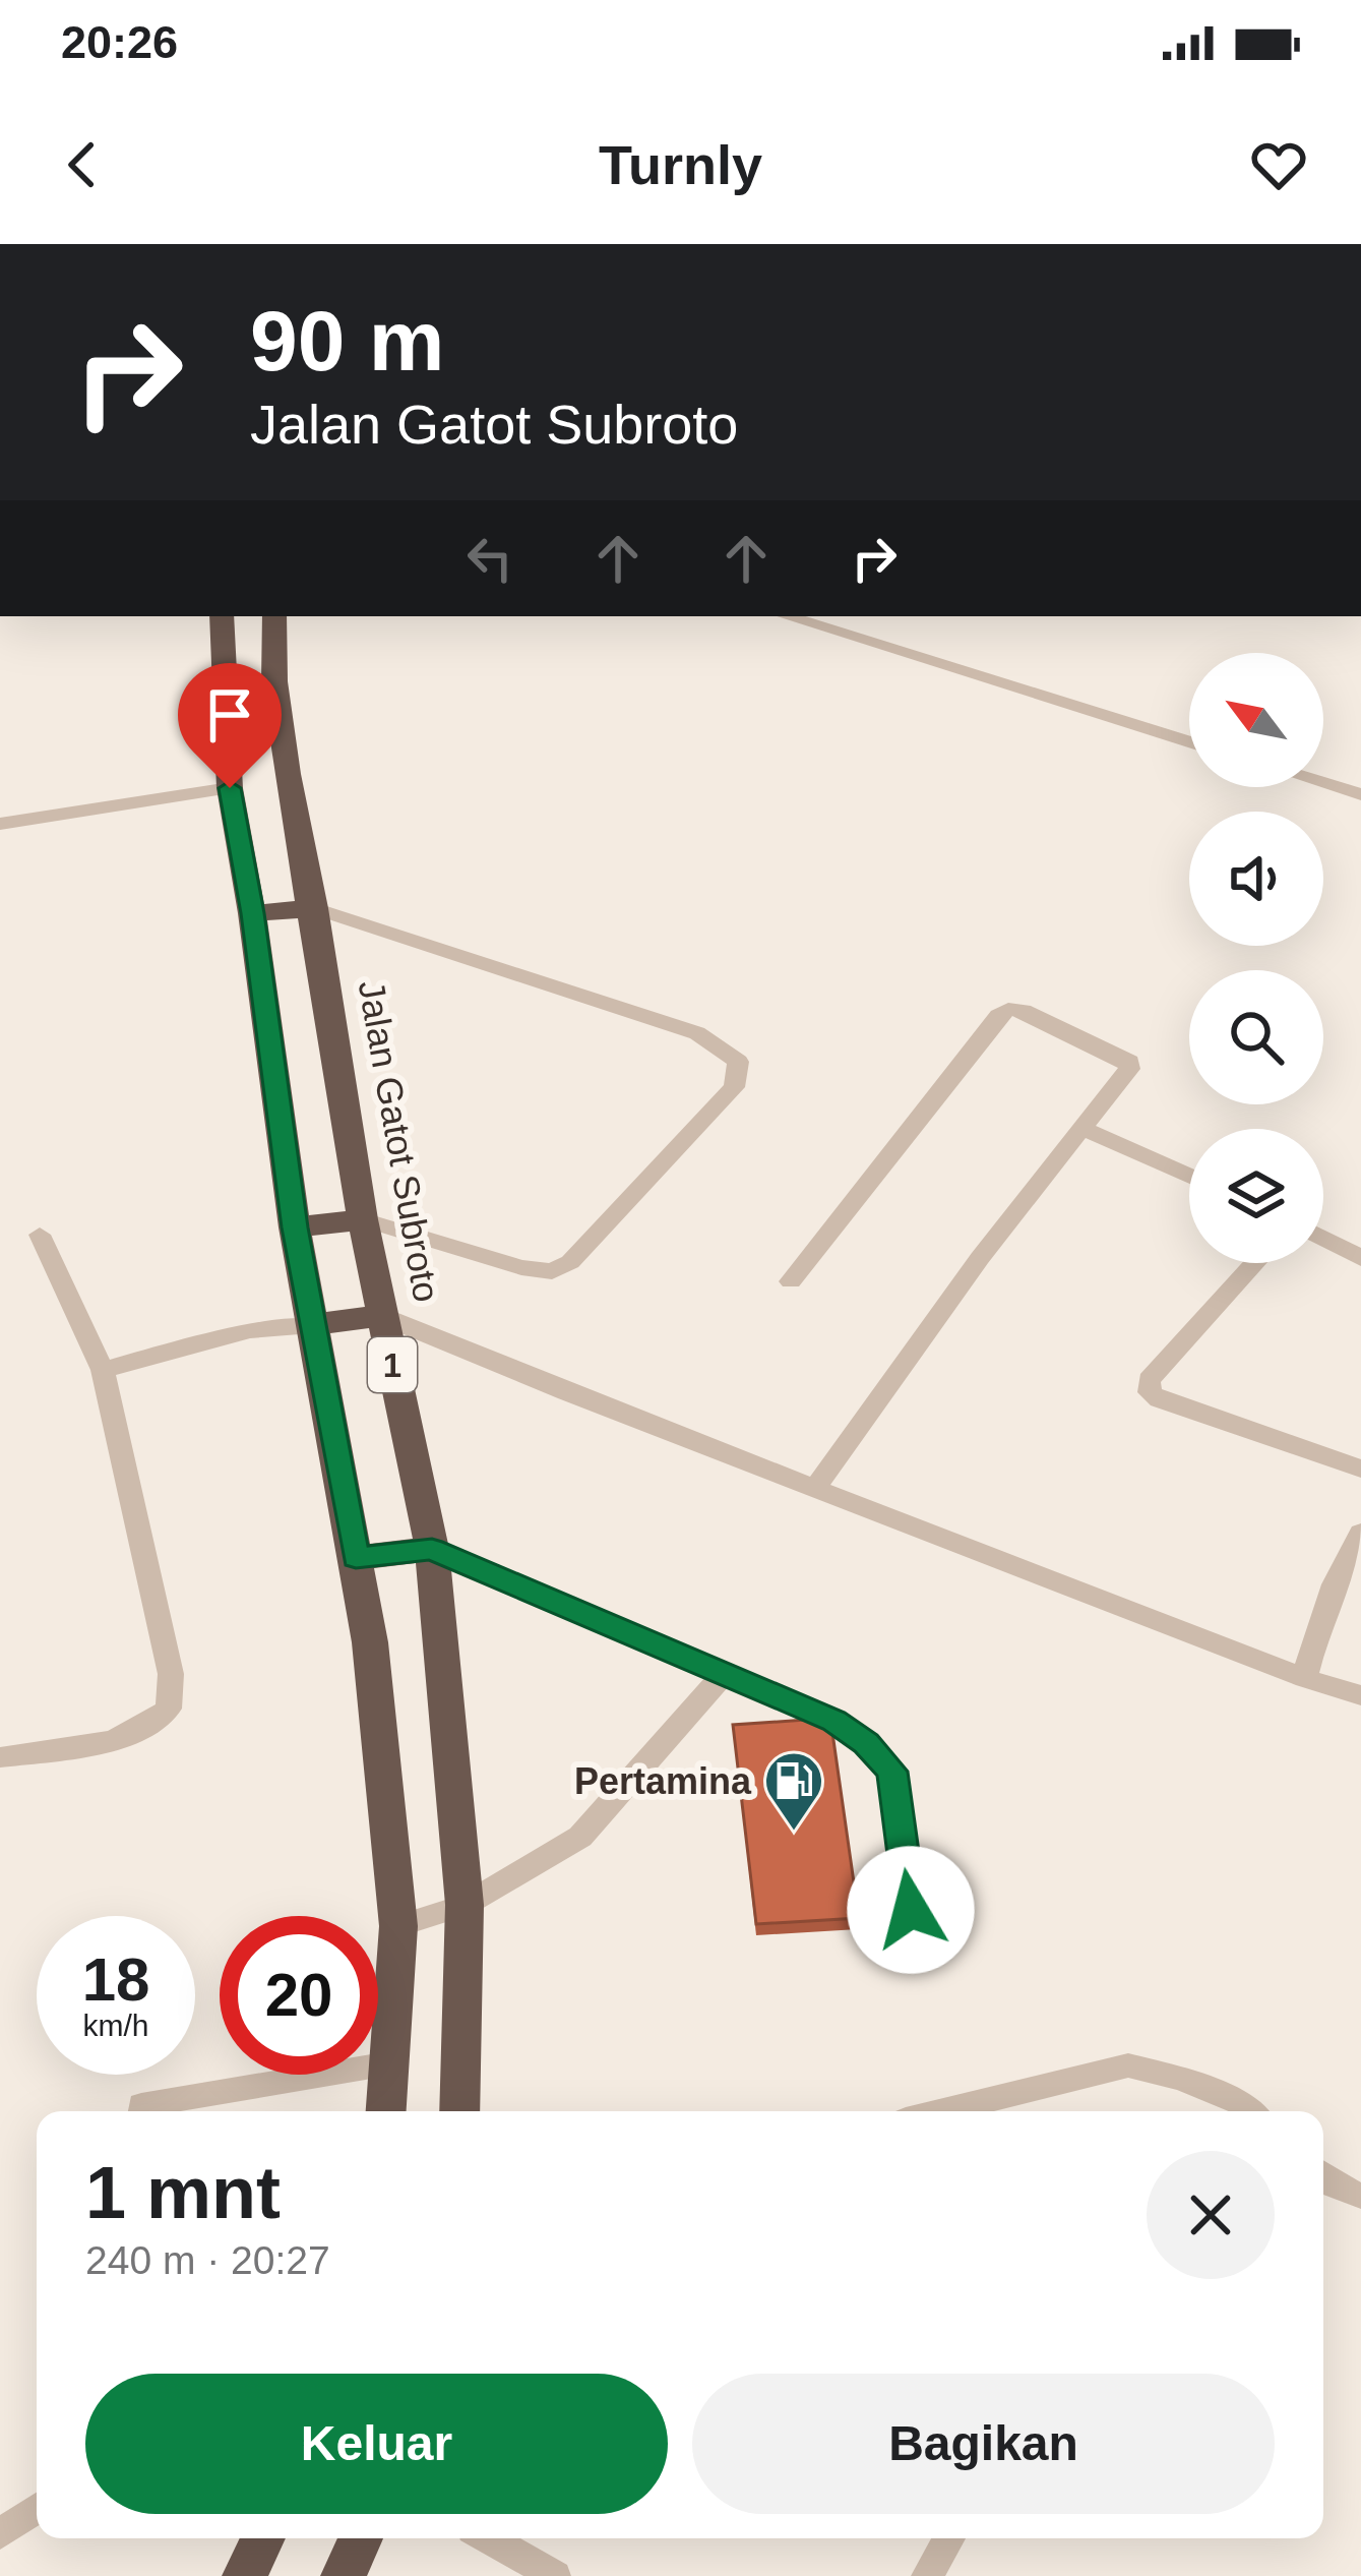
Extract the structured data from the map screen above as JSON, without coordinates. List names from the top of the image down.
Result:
{
  "streets": {
    "highway": ["Jalan Gatot Subroto", "1"]
  },
  "places": {
    "fuel station": ["Pertamina"]
  },
  "north": "top left",
  "page": {
    "status": "20:26",
    "header": "Turnly",
    "turn": ["90 m", "Jalan Gatot Subroto"],
    "speed": "18 km/h",
    "limit": "20",
    "heading": ["1 mnt", "240 m · 20:27"],
    "buttons": ["Keluar", "Bagikan"]
  }
}
